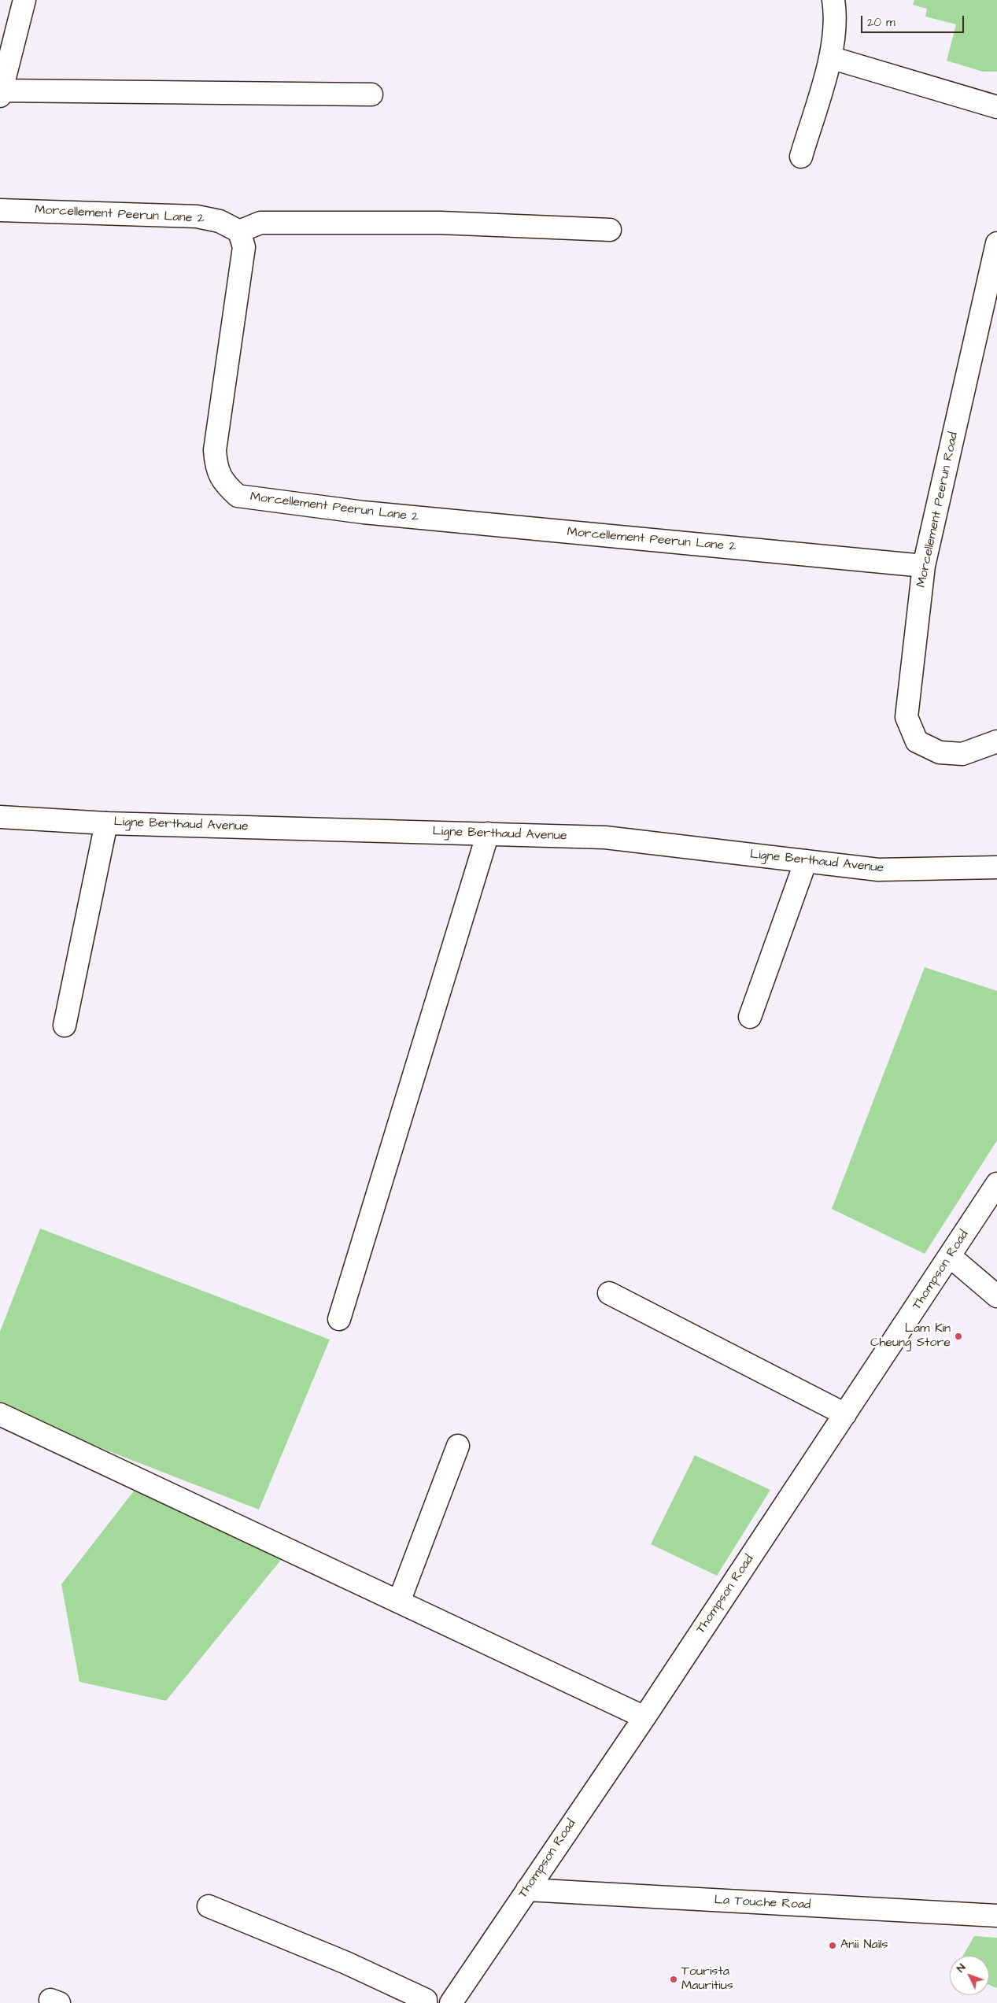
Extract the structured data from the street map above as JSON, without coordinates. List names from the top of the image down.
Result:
{
  "streets": {
    "street": [
      "Morcellement Peerun Lane 2",
      "Morcellement Peerun Road",
      "Ligne Berthaud Avenue",
      "Thompson Road",
      "La Touche Road"
    ]
  },
  "crossings": [
    ["Morcellement Peerun Lane 2", "Morcellement Peerun Road"],
    ["Thompson Road", "La Touche Road"]
  ],
  "places": ["Lam Kin Cheung Store", "Anii Nails", "Tourista Mauritius"],
  "scale_bar": "20 m",
  "north": "top left"
}
